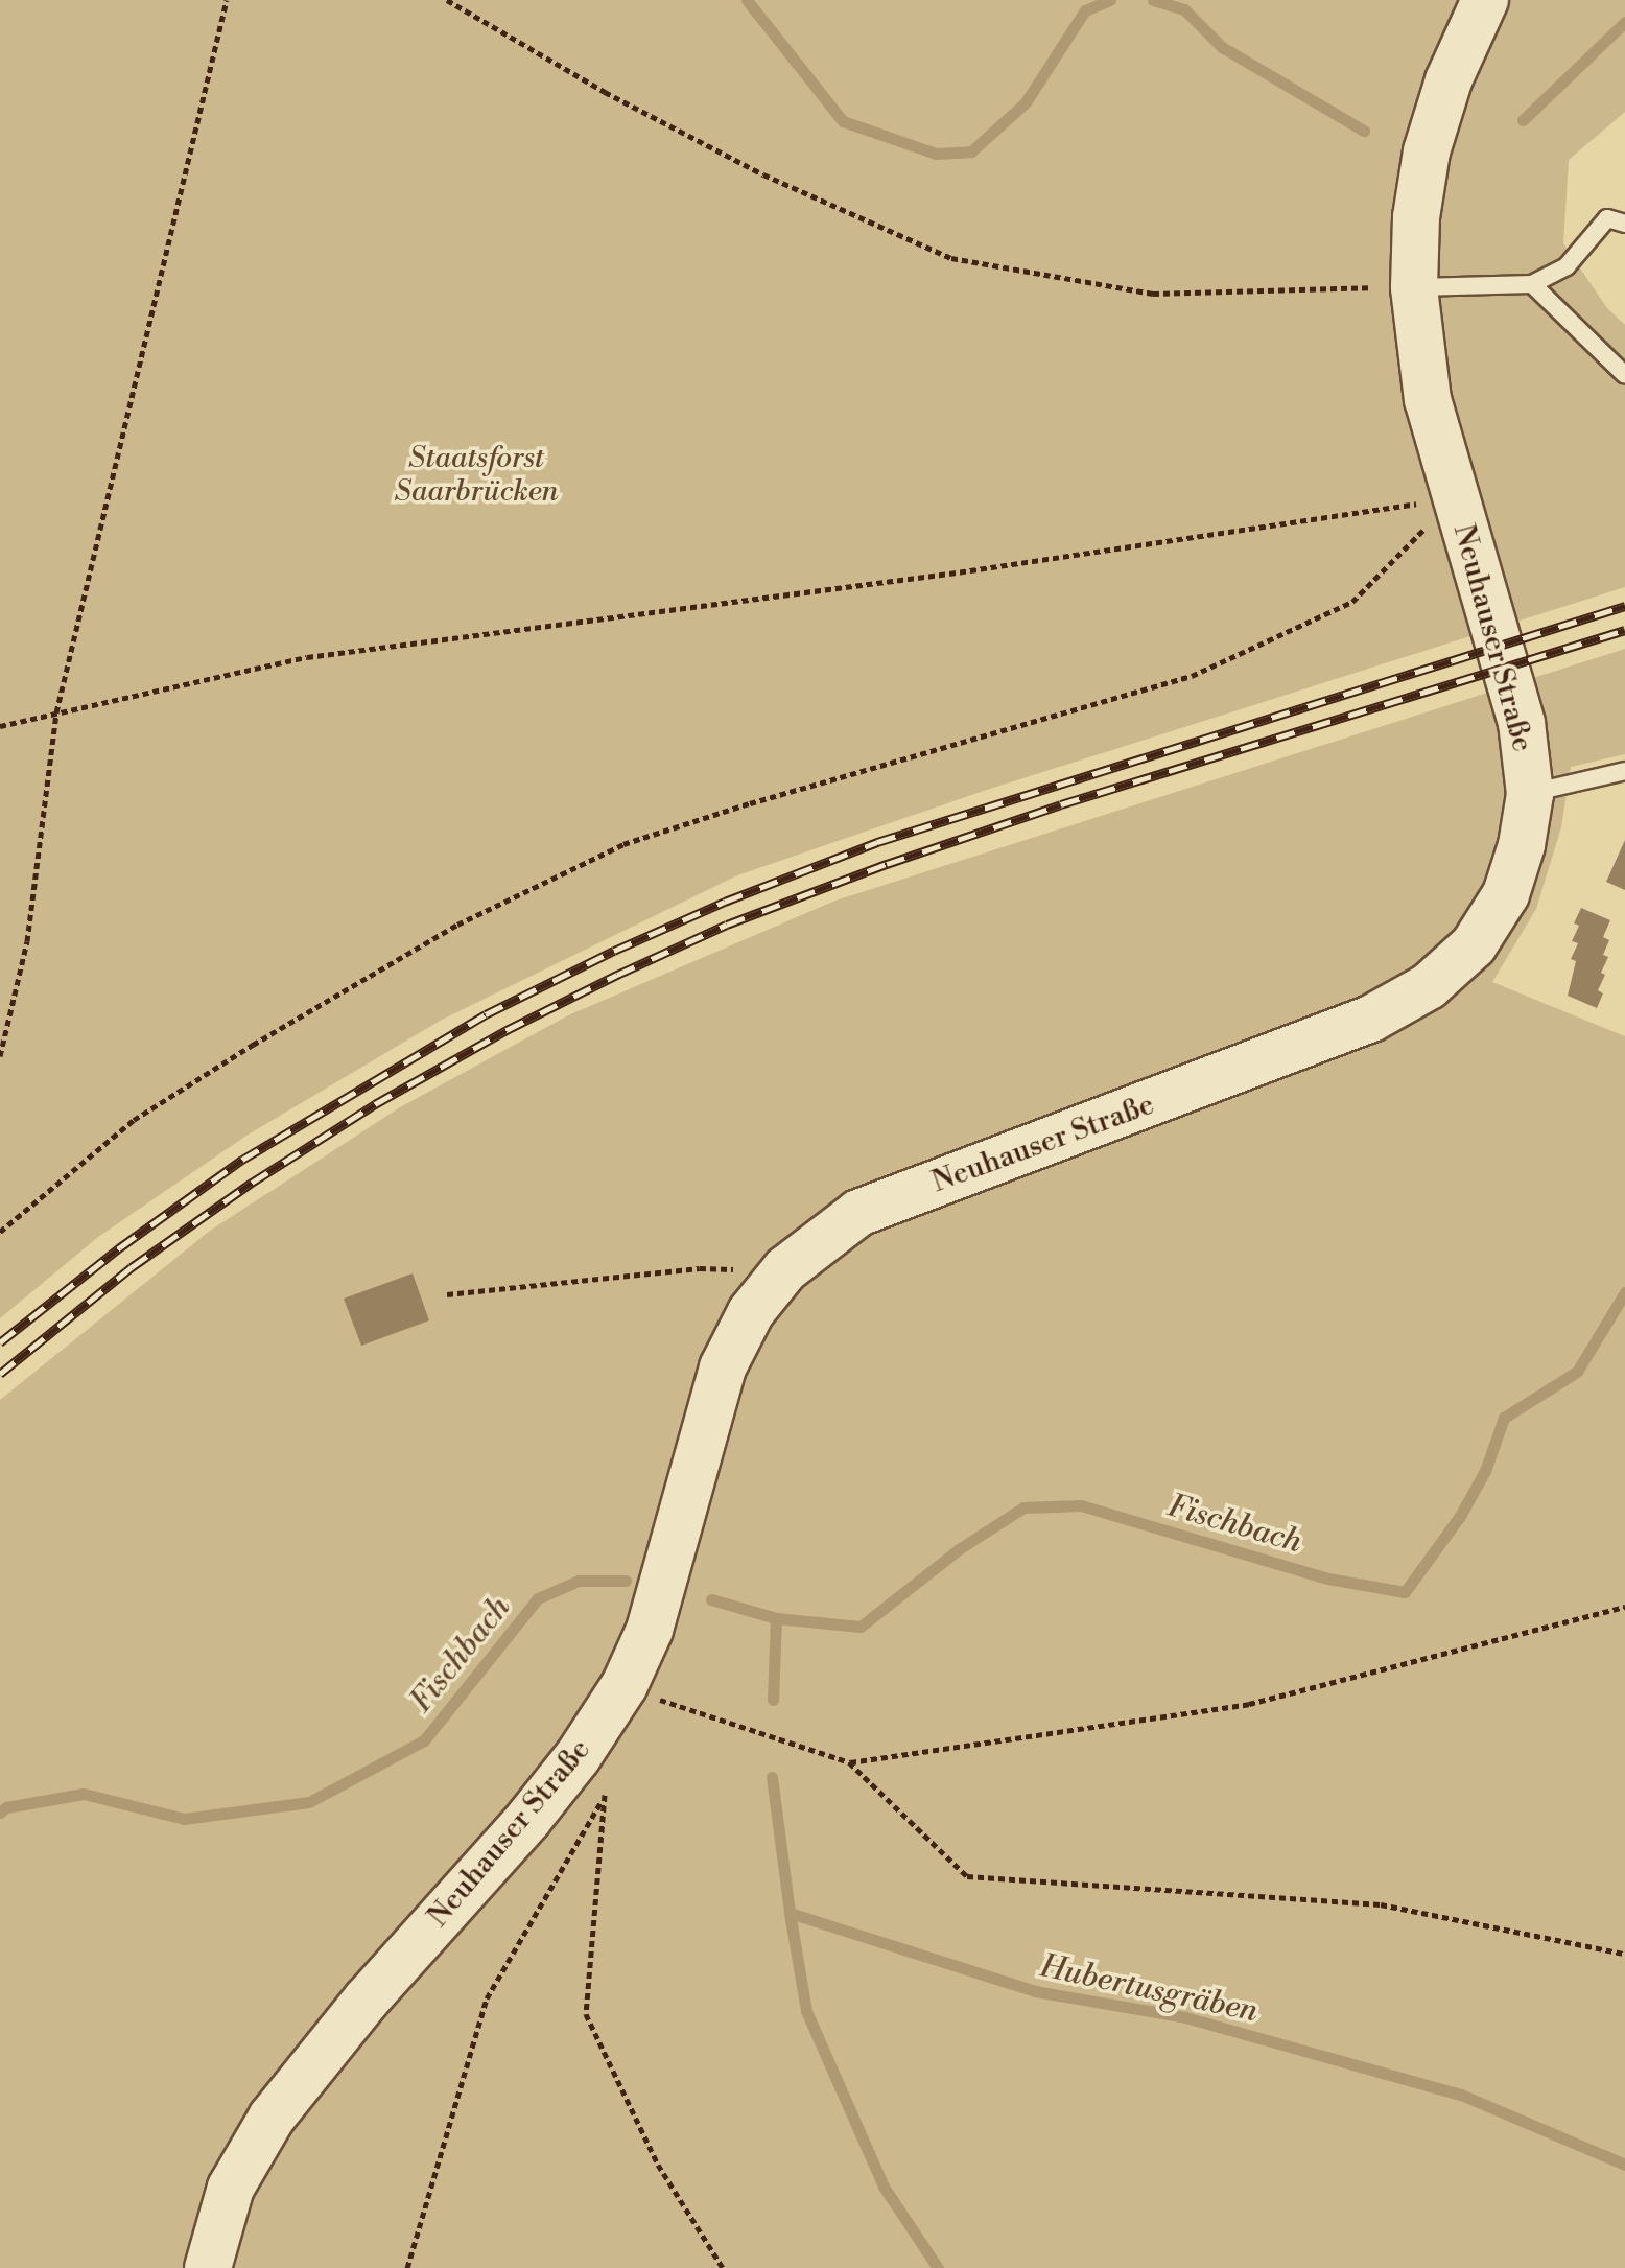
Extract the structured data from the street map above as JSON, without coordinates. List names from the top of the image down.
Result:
{
  "streets": {
    "main road": ["Neuhauser Straße"]
  },
  "water": ["Fischbach", "Hubertusgräben"],
  "parks": ["Staatsforst Saarbrücken"]
}
